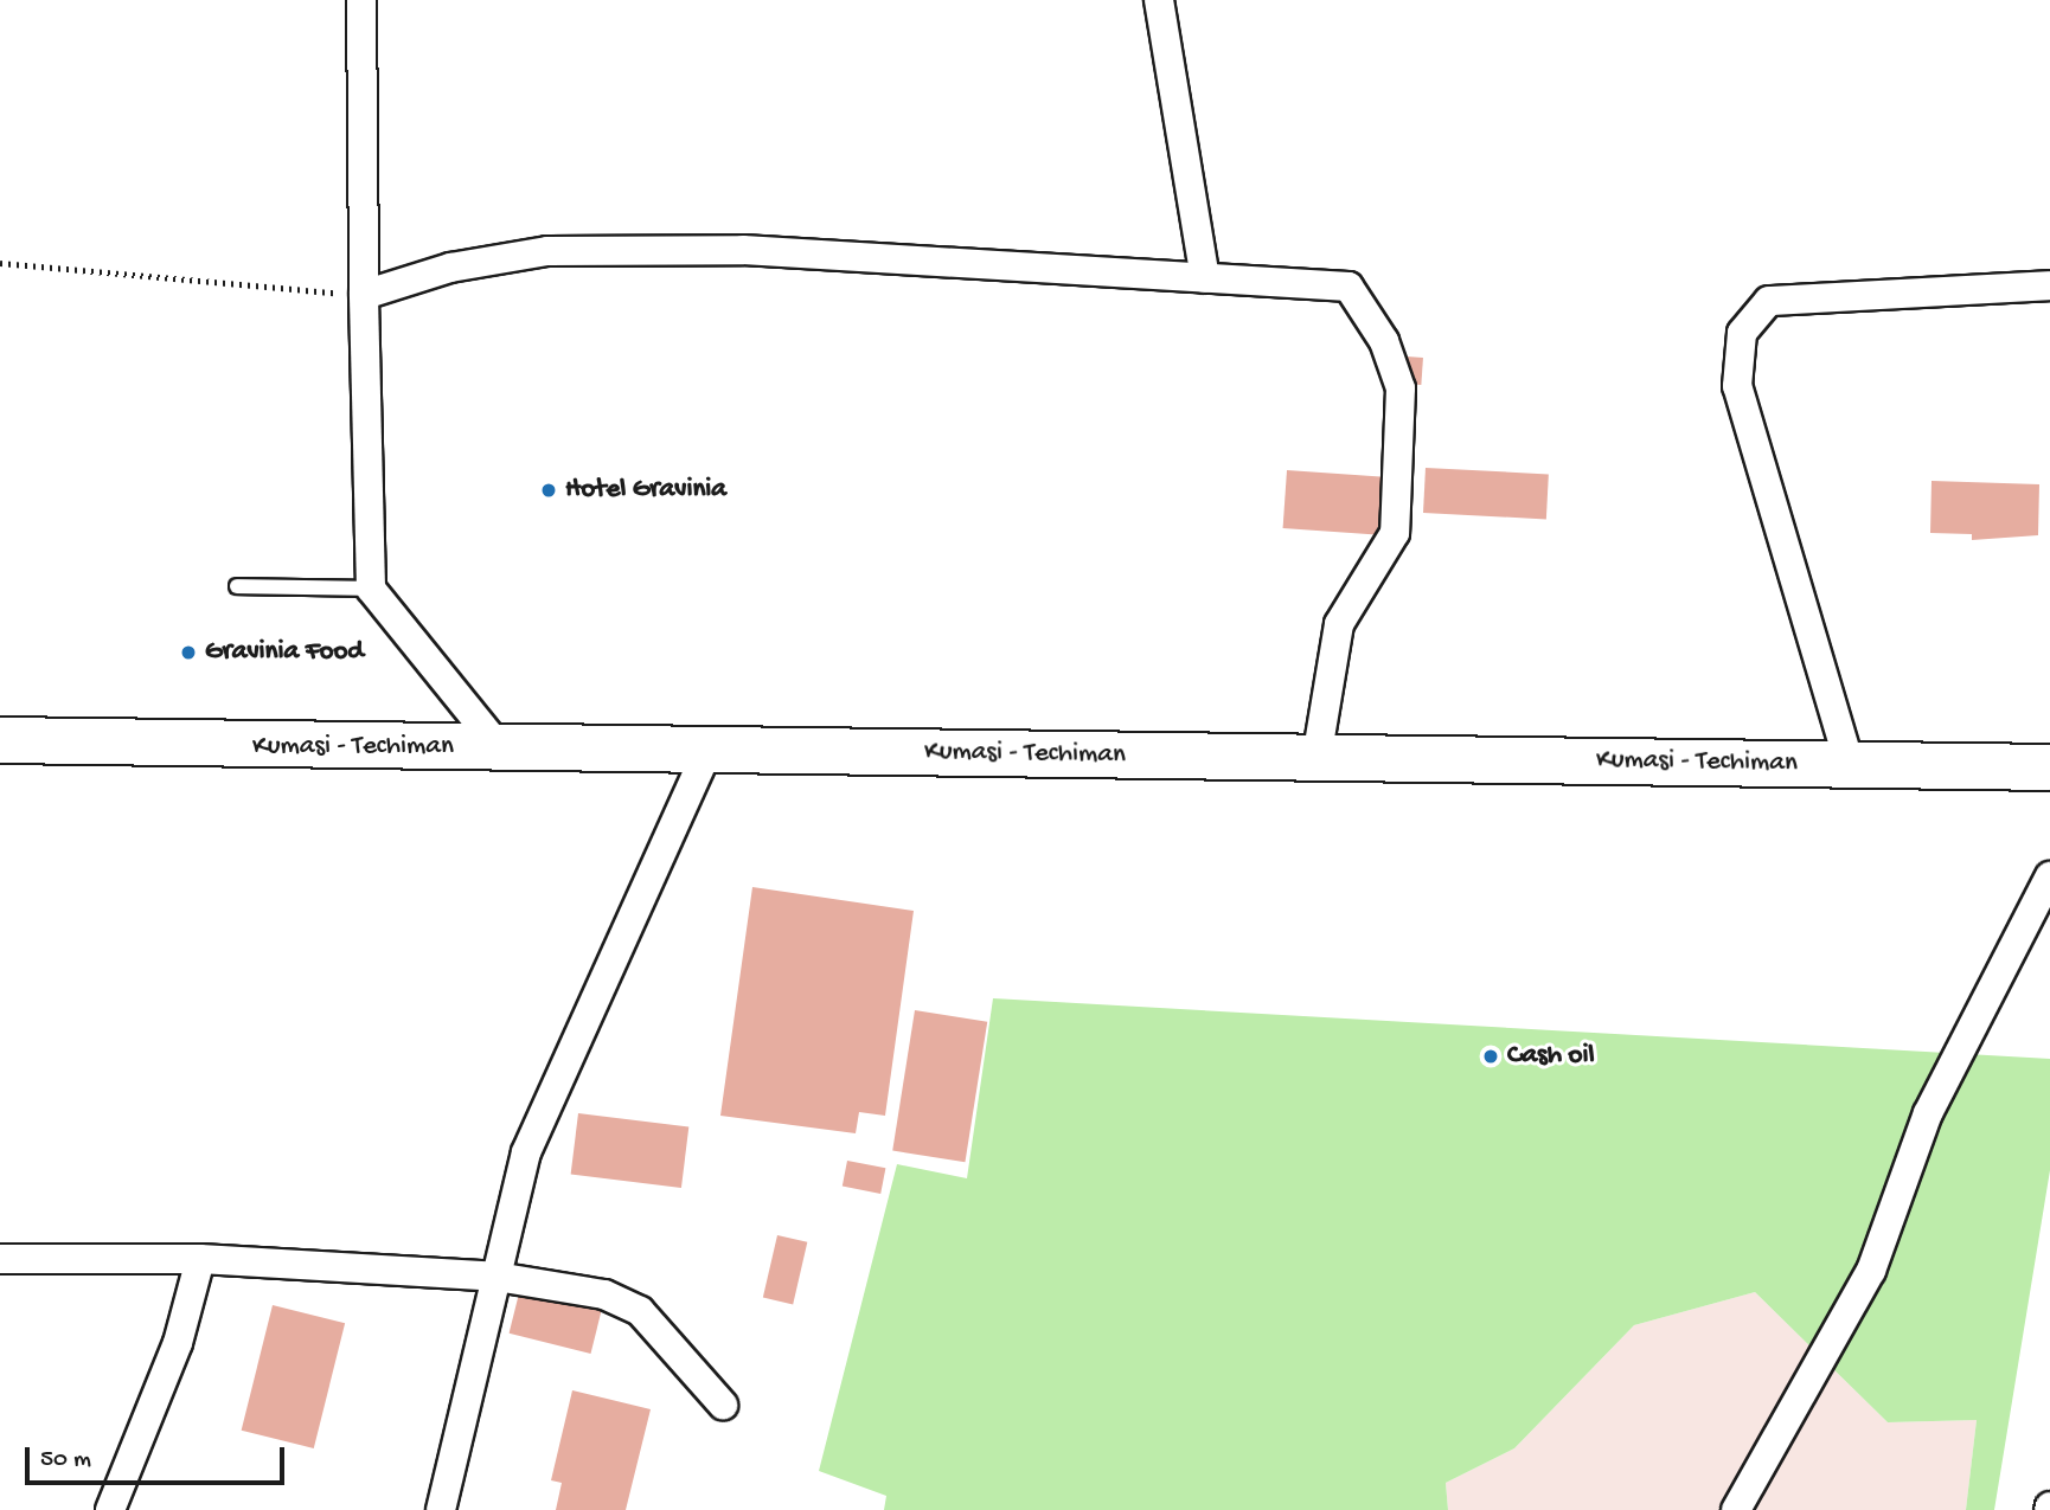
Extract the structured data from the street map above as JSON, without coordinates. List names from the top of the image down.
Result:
{
  "streets": {
    "highway": ["Kumasi - Techiman"]
  },
  "places": ["Hotel Gravinia", "Gravinia Food", "Cash oil"],
  "scale_bar": "50 m"
}
